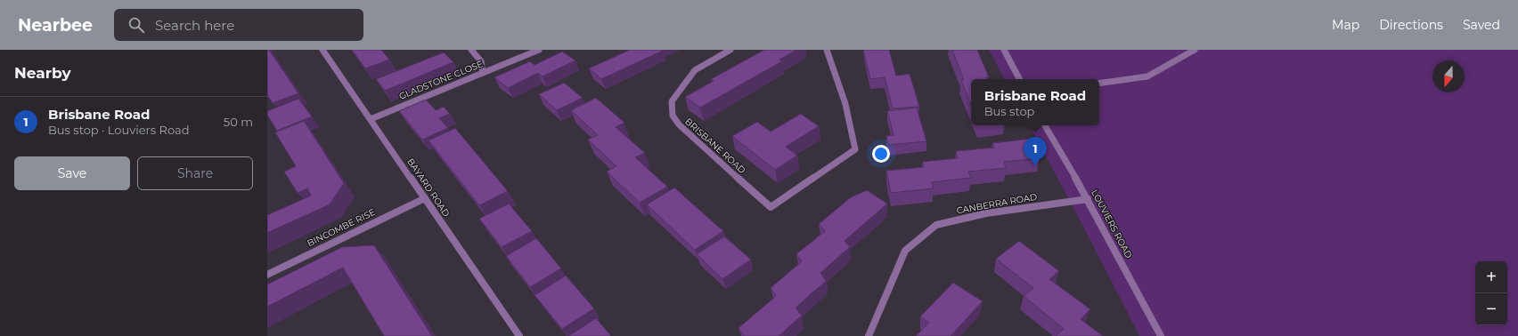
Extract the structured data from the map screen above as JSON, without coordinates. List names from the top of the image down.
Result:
{
  "streets": {
    "street": [
      "GLADSTONE CLOSE",
      "BRISBANE ROAD",
      "BAYARD ROAD",
      "CANBERRA ROAD",
      "LOUVIERS ROAD",
      "BINCOMBE RISE"
    ]
  },
  "crossings": [
    ["GLADSTONE CLOSE", "BAYARD ROAD"],
    ["BAYARD ROAD", "BINCOMBE RISE"],
    ["CANBERRA ROAD", "LOUVIERS ROAD"]
  ],
  "north": "bottom",
  "page": {
    "header": "Nearbee",
    "search": "Search here",
    "nav": ["Map", "Directions", "Saved"],
    "heading": "Nearby",
    "popup": ["Brisbane Road", "Bus stop"],
    "list": [
      {
        "mark": "1",
        "name": "Brisbane Road",
        "note": "Bus stop · Louviers Road",
        "value": "50 m"
      }
    ],
    "pins": "1",
    "buttons": ["Save", "Share"],
    "map_buttons": ["+", "−"]
  }
}
